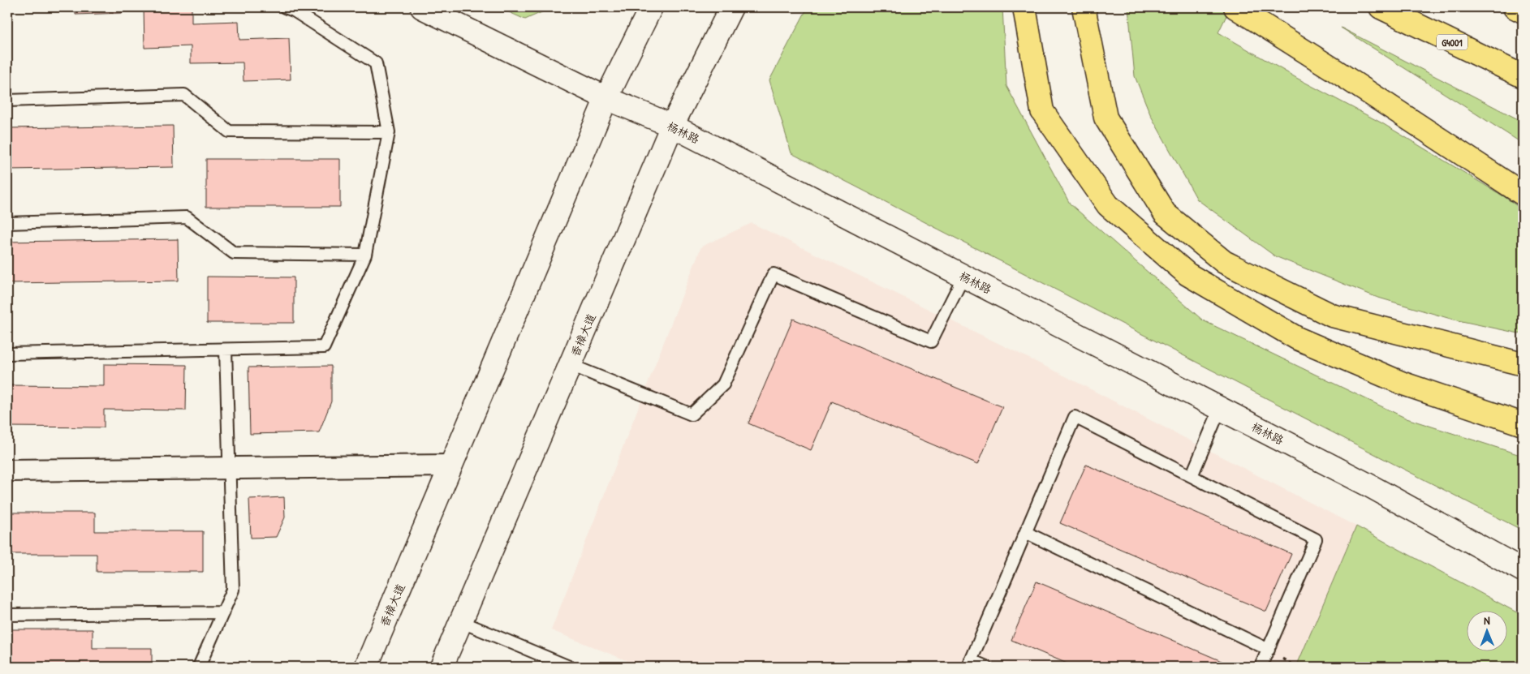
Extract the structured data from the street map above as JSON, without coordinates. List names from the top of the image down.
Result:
{
  "streets": {
    "highway": ["G4001"],
    "main road": ["杨林路", "香樟大道"]
  },
  "crossings": [
    ["杨林路", "香樟大道"]
  ],
  "north": "top"
}
